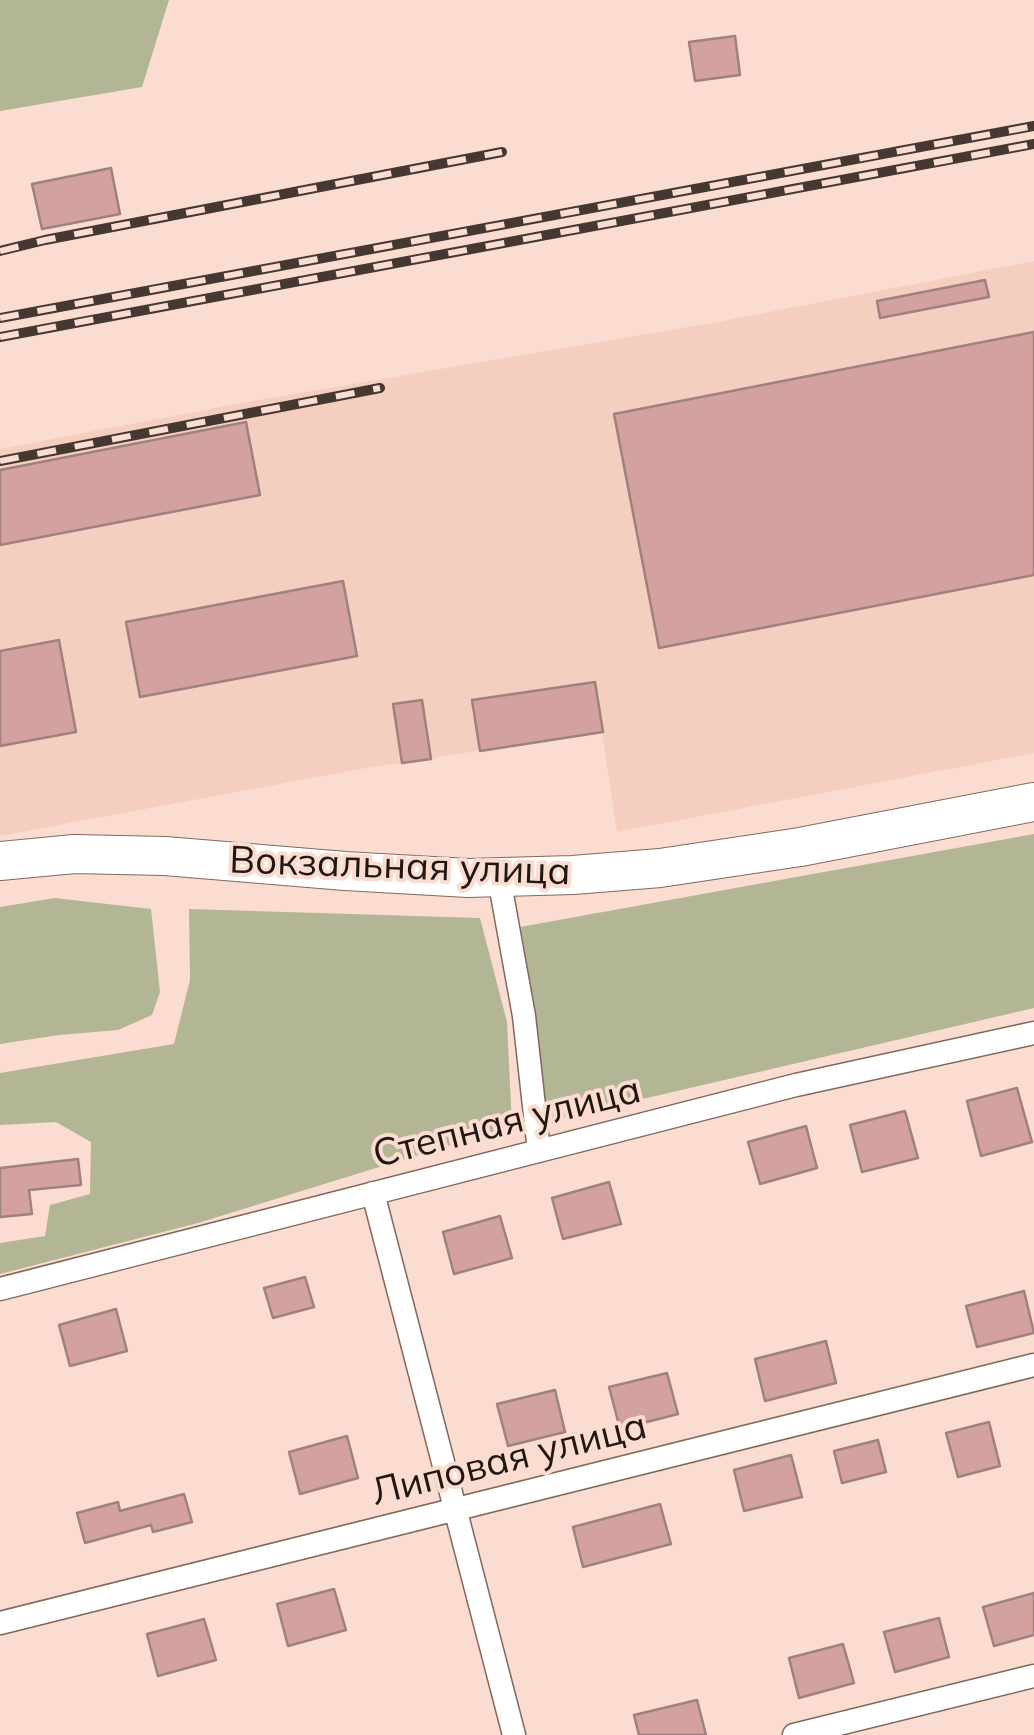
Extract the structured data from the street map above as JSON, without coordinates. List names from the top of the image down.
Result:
{
  "streets": {
    "main road": ["Вокзальная улица"],
    "street": ["Степная улица", "Липовая улица"]
  }
}
